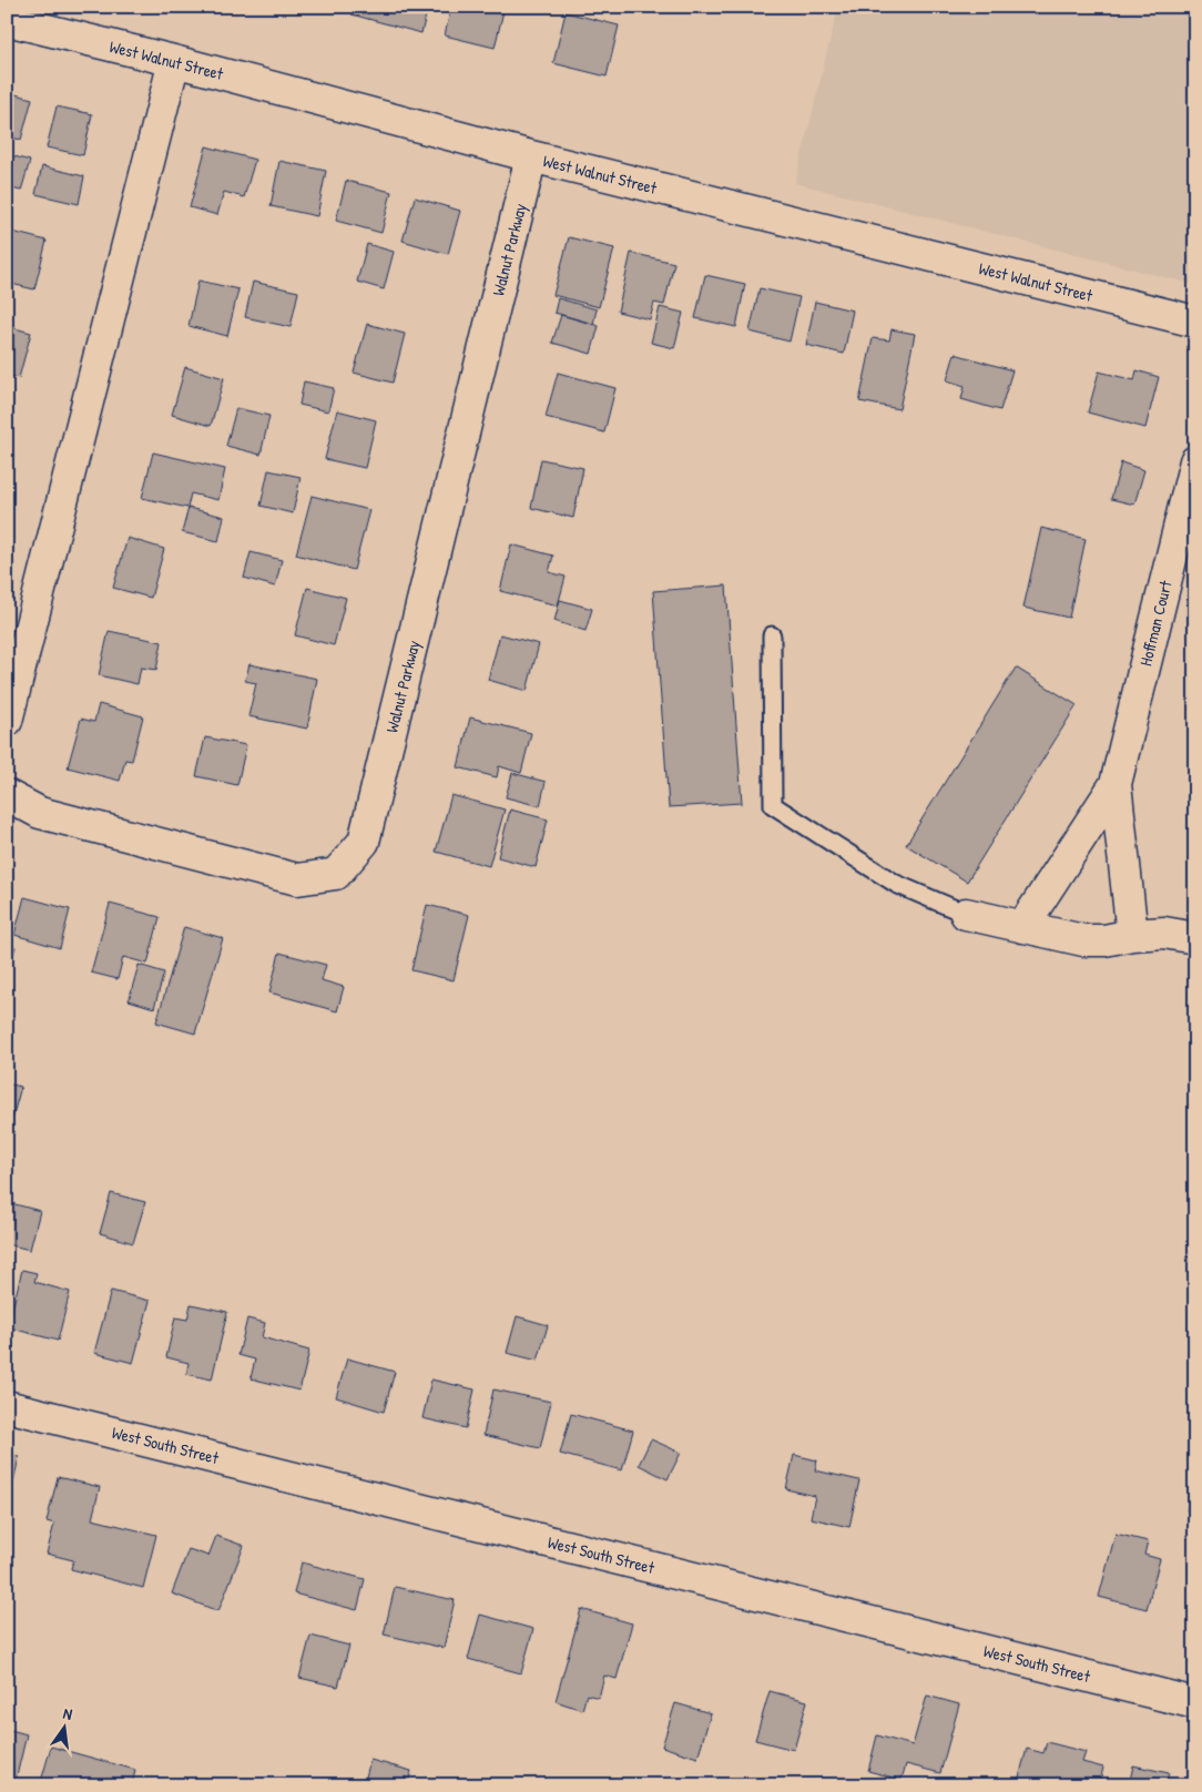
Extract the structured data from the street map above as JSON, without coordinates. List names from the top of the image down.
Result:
{
  "streets": {
    "street": [
      "West Walnut Street",
      "Walnut Parkway",
      "Hoffman Court",
      "West South Street"
    ]
  },
  "crossings": [
    ["West Walnut Street", "Walnut Parkway"]
  ],
  "north": "top"
}
